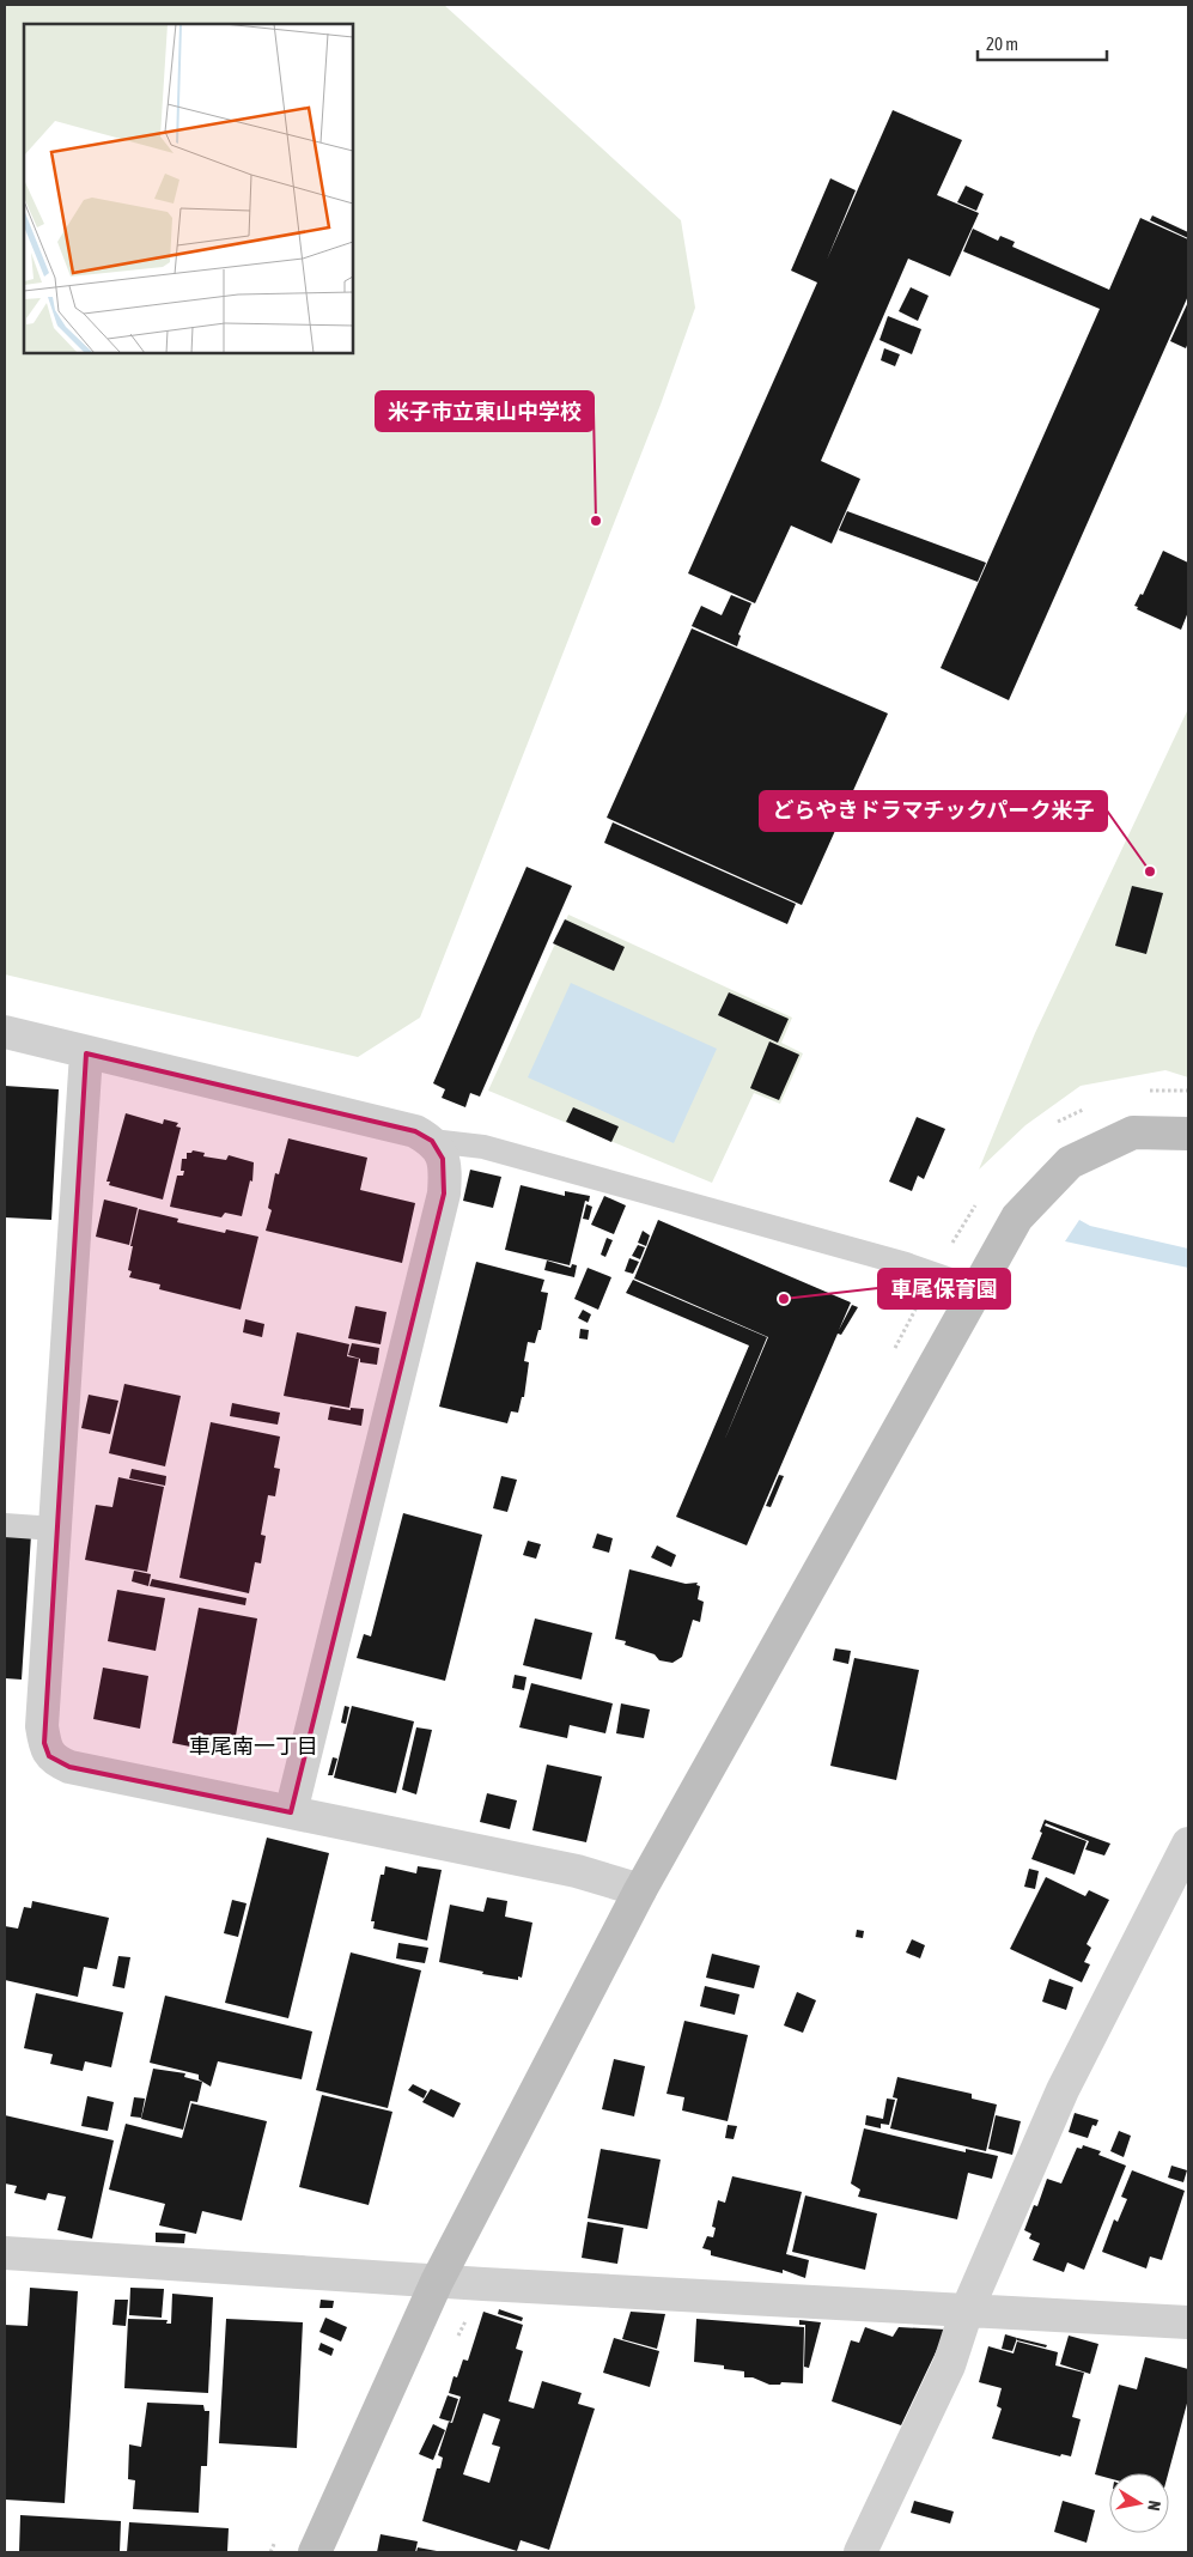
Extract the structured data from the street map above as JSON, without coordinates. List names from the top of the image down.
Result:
{
  "districts": ["車尾南一丁目"],
  "places": ["米子市立東山中学校", "どらやきドラマチックパーク米子", "車尾保育園"],
  "scale_bar": "20 m",
  "north": "right"
}
